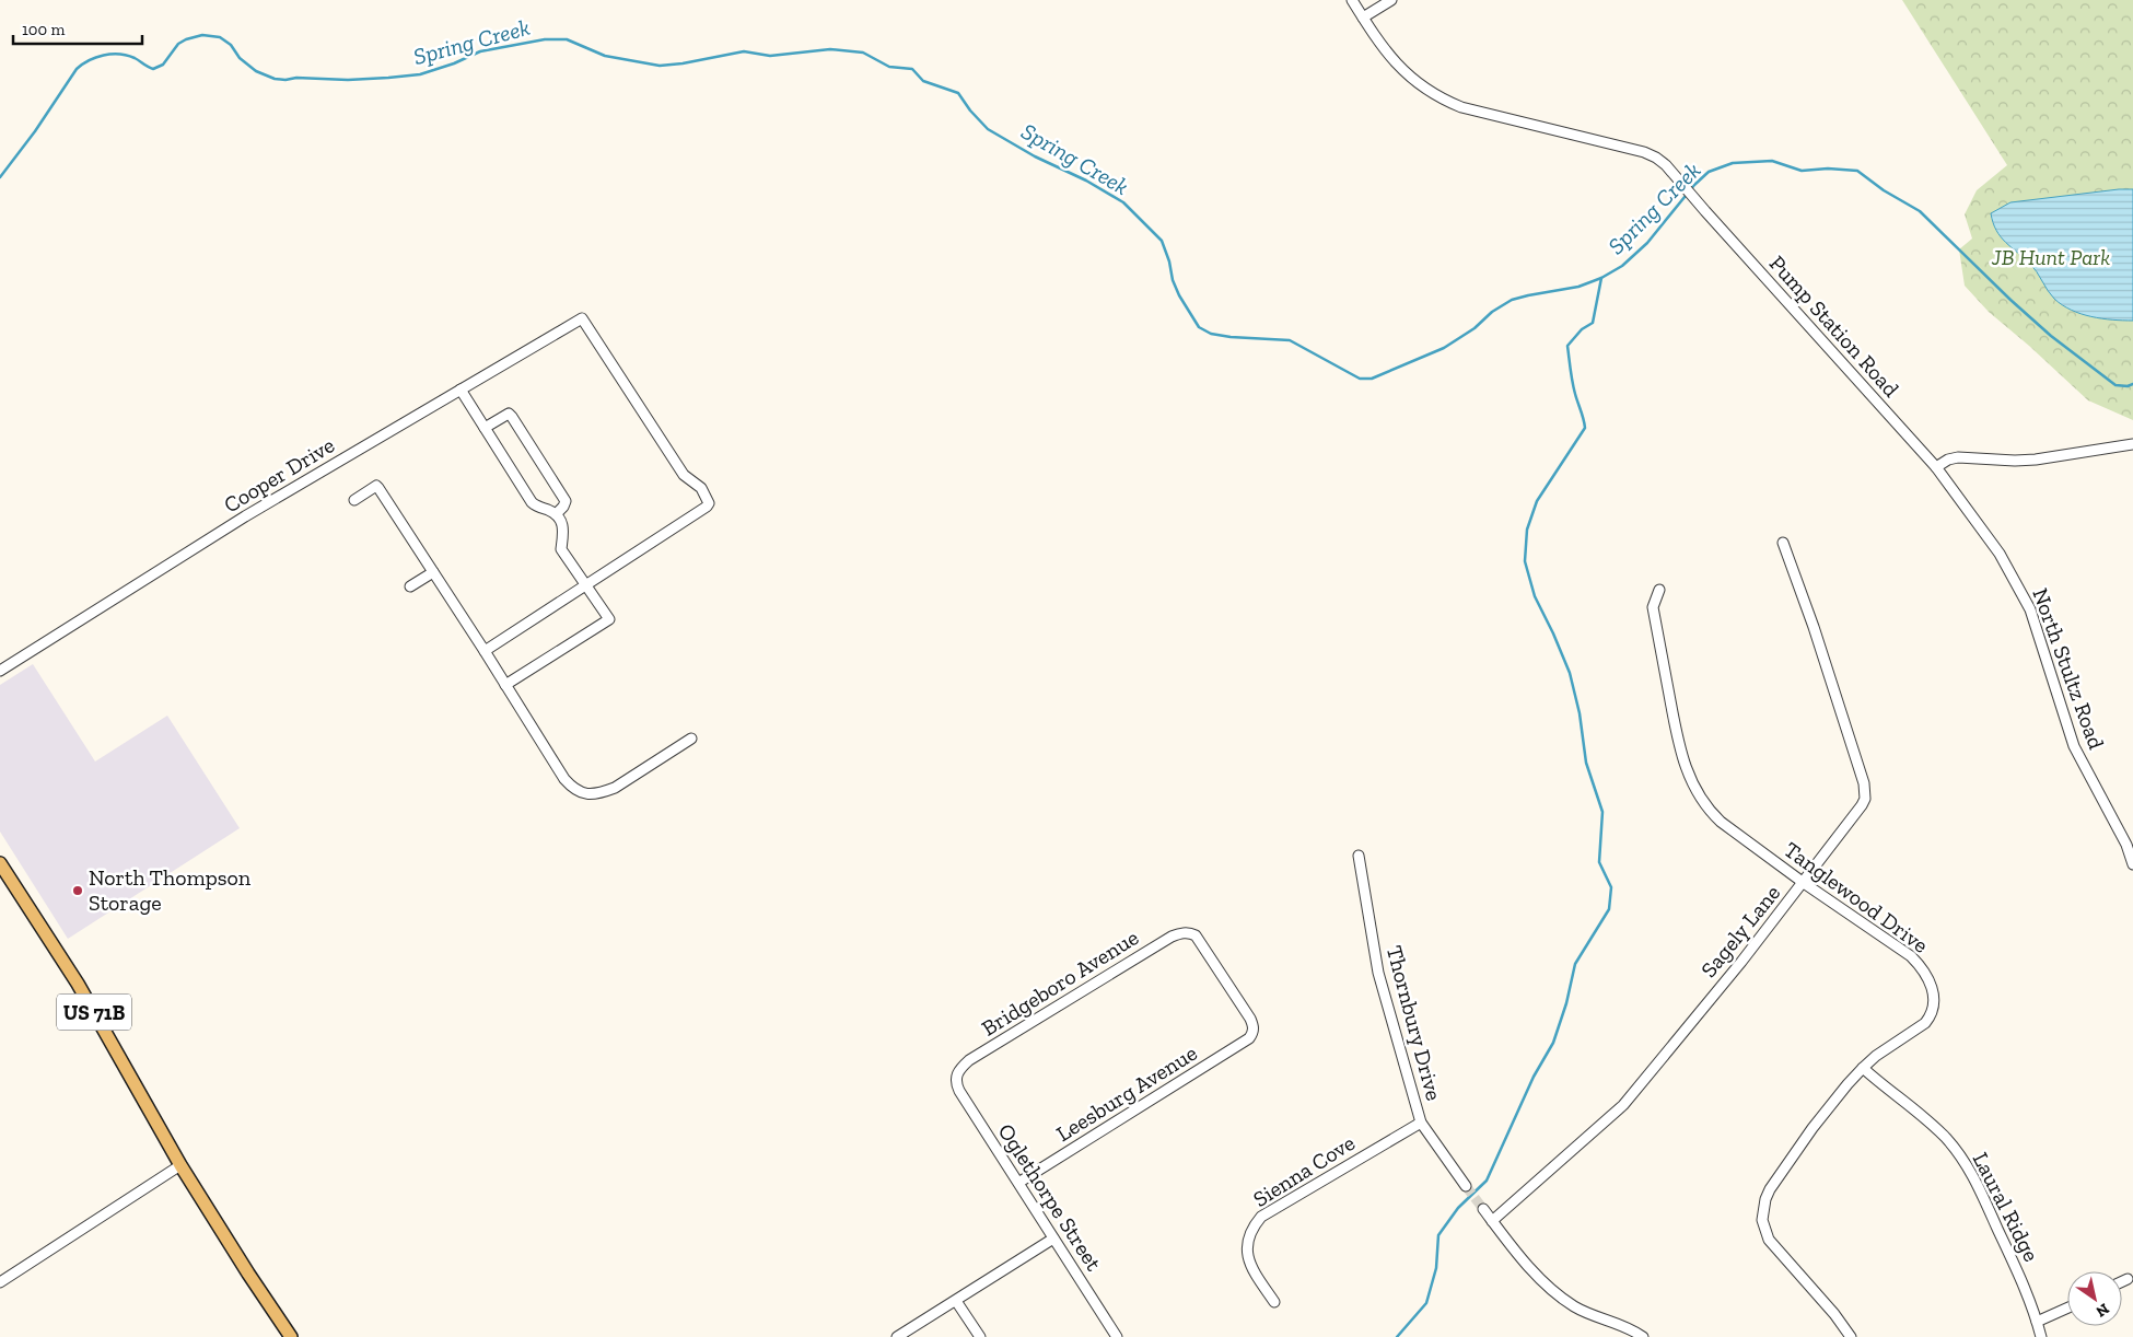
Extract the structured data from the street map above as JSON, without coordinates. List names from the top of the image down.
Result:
{
  "streets": {
    "main road": ["US 71B"],
    "street": [
      "Pump Station Road",
      "Cooper Drive",
      "North Stultz Road",
      "Tanglewood Drive",
      "Sagely Lane",
      "Bridgeboro Avenue",
      "Thornbury Drive",
      "Leesburg Avenue",
      "Sienna Cove",
      "Oglethorpe Street",
      "Laural Ridge"
    ]
  },
  "crossings": [
    ["Pump Station Road", "North Stultz Road"],
    ["Tanglewood Drive", "Sagely Lane"],
    ["Tanglewood Drive", "Laural Ridge"],
    ["Bridgeboro Avenue", "Leesburg Avenue"],
    ["Bridgeboro Avenue", "Oglethorpe Street"],
    ["Thornbury Drive", "Sienna Cove"],
    ["Leesburg Avenue", "Oglethorpe Street"]
  ],
  "water": ["Spring Creek"],
  "parks": ["JB Hunt Park"],
  "places": ["North Thompson Storage"],
  "scale_bar": "100 m",
  "north": "bottom right"
}
